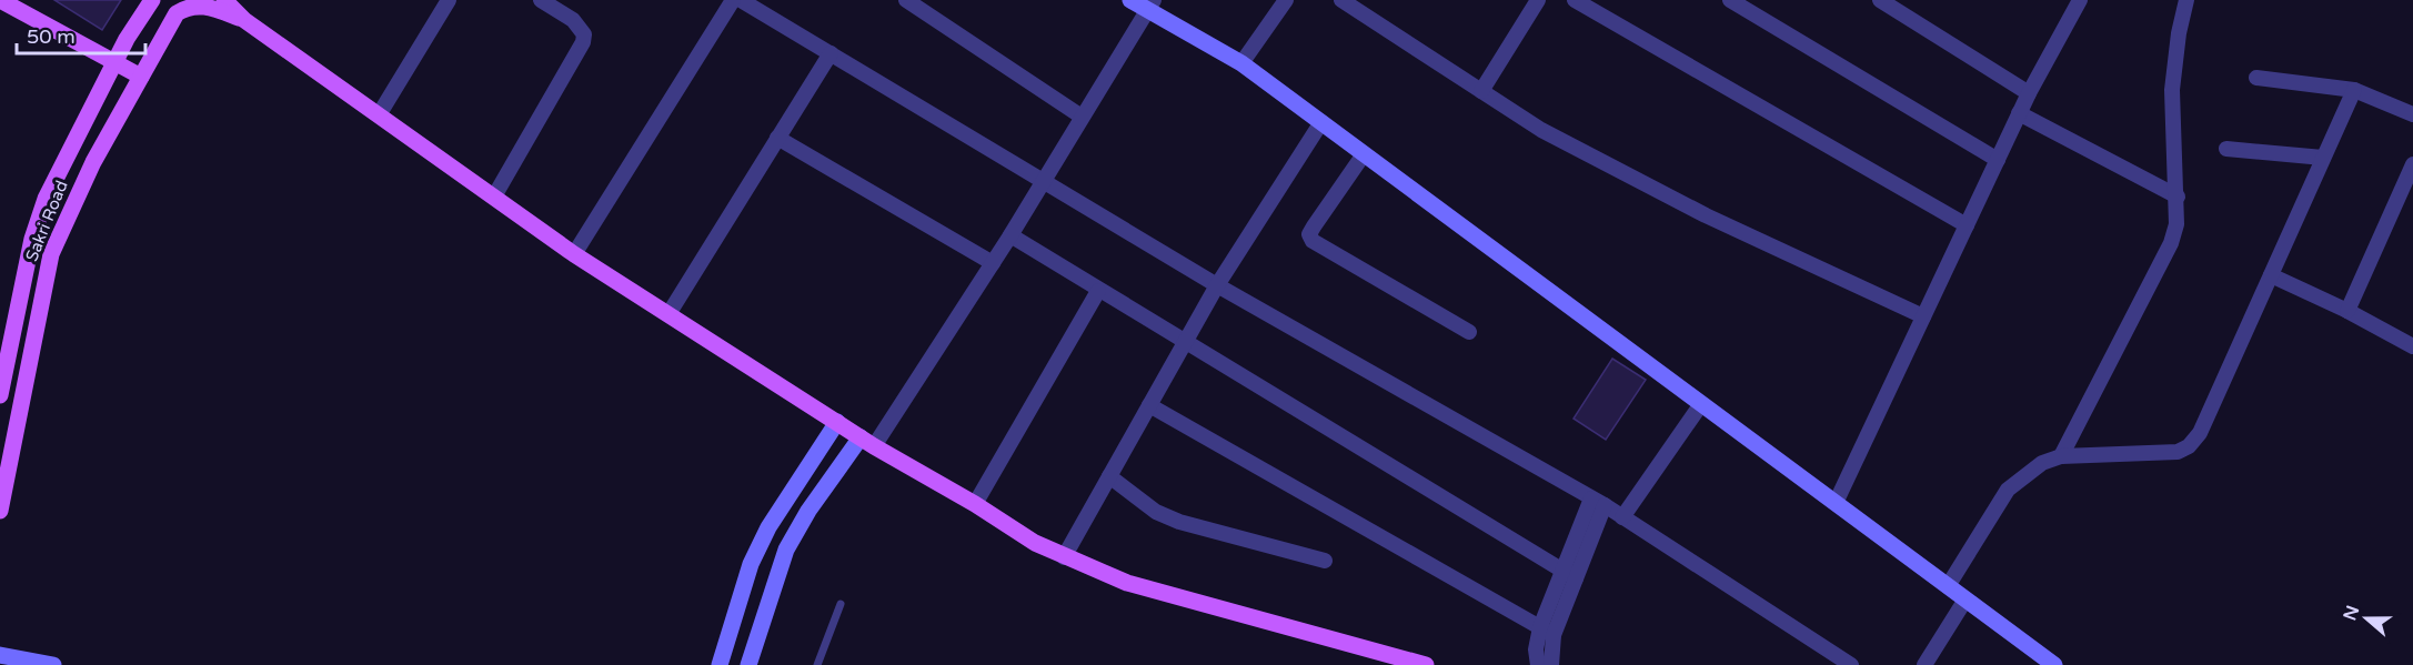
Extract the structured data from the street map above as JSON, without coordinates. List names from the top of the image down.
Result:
{
  "streets": {
    "main road": ["Sakri Road"]
  },
  "scale_bar": "50 m",
  "north": "left"
}
